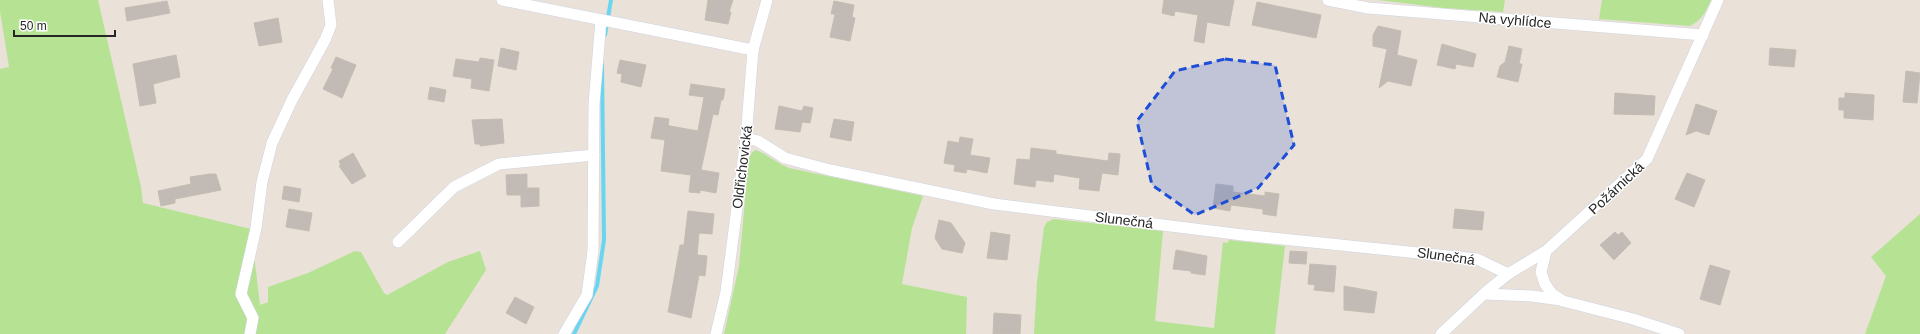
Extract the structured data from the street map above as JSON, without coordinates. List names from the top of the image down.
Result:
{
  "streets": {
    "street": [
      "Na vyhlídce",
      "Oldřichovická",
      "Požárnická",
      "Slunečná"
    ]
  },
  "crossings": [
    ["Na vyhlídce", "Požárnická"],
    ["Oldřichovická", "Slunečná"],
    ["Požárnická", "Slunečná"]
  ],
  "scale_bar": "50 m"
}
